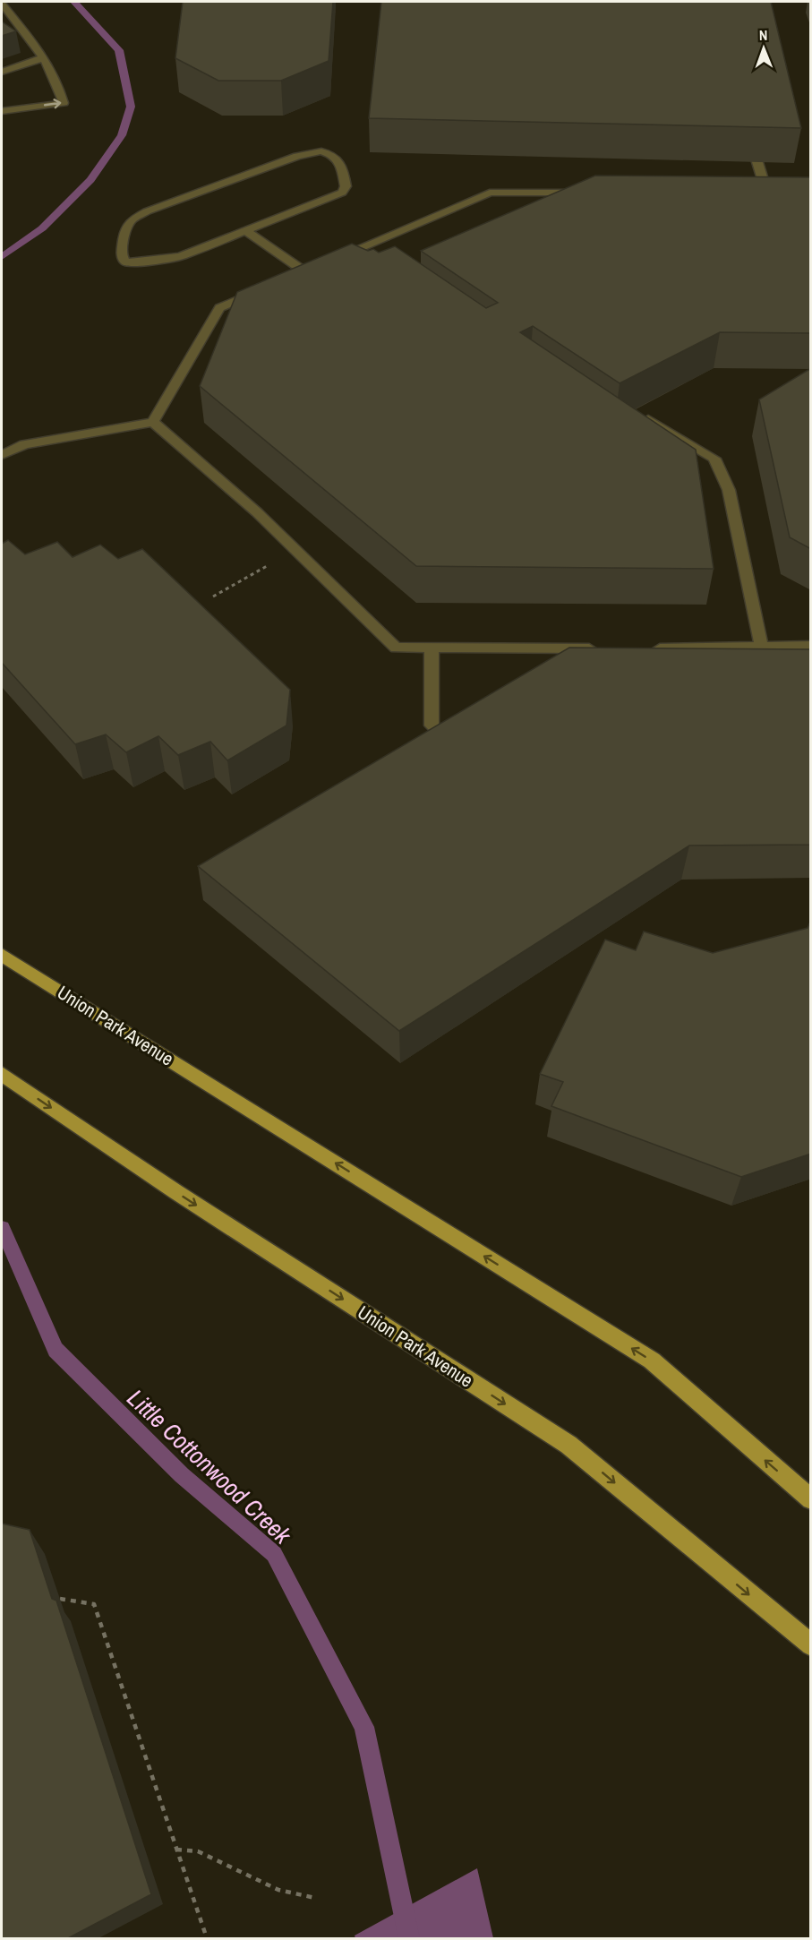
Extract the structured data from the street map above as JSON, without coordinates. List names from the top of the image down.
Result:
{
  "streets": {
    "main road": ["Union Park Avenue"]
  },
  "water": ["Little Cottonwood Creek"],
  "north": "top"
}
